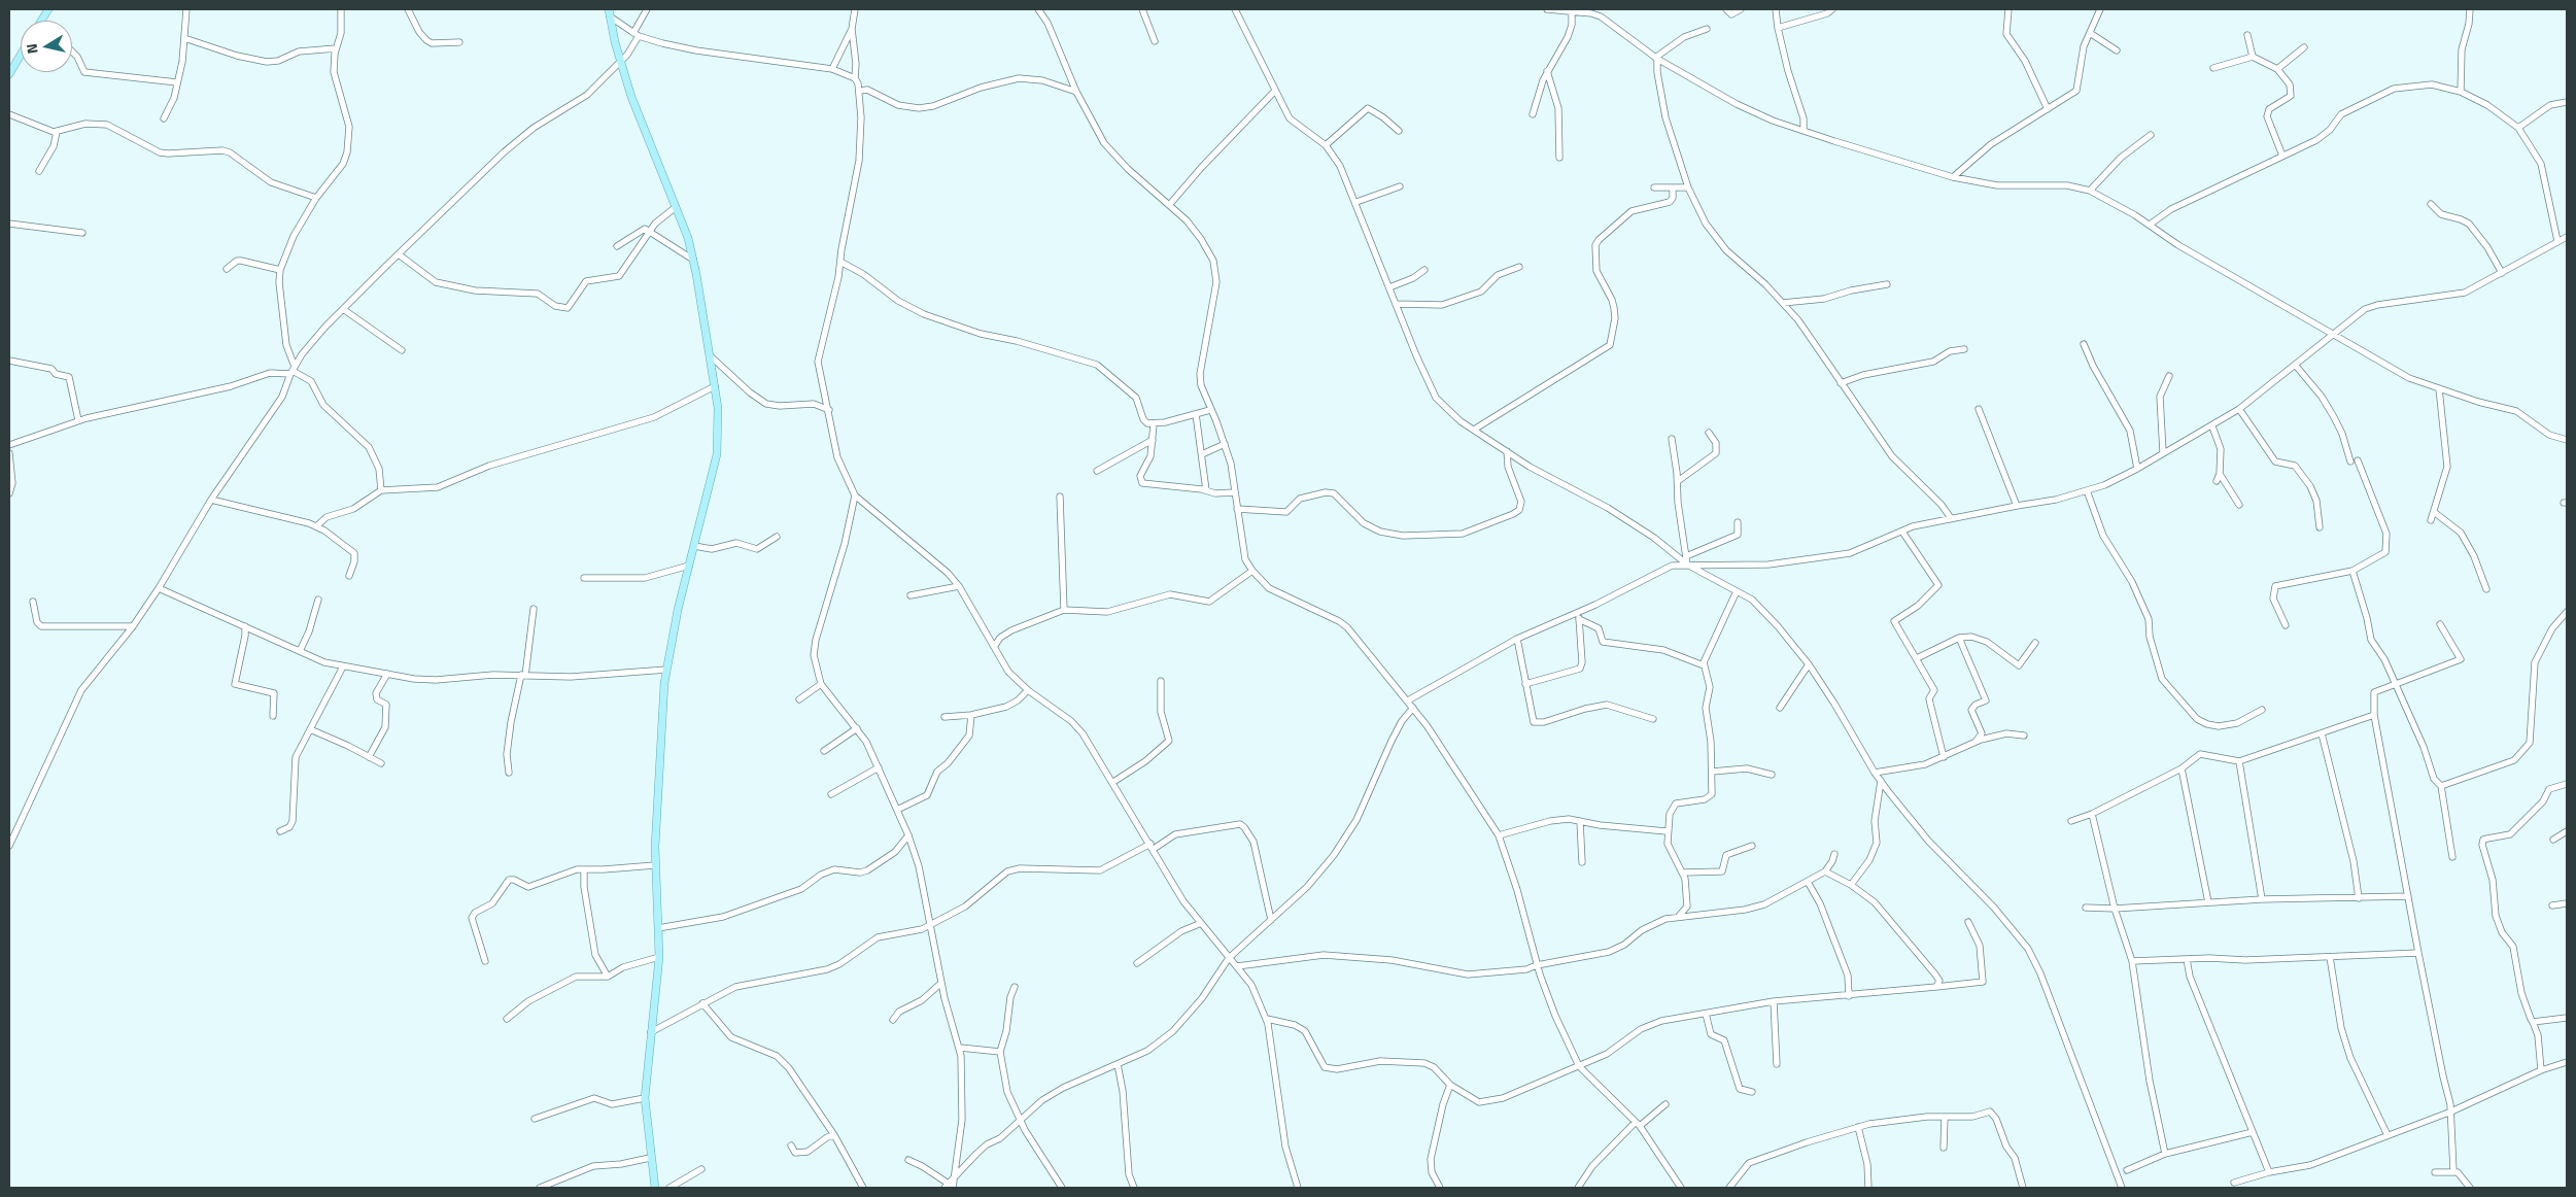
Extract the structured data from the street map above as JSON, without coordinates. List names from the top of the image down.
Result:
{
  "north": "left"
}
